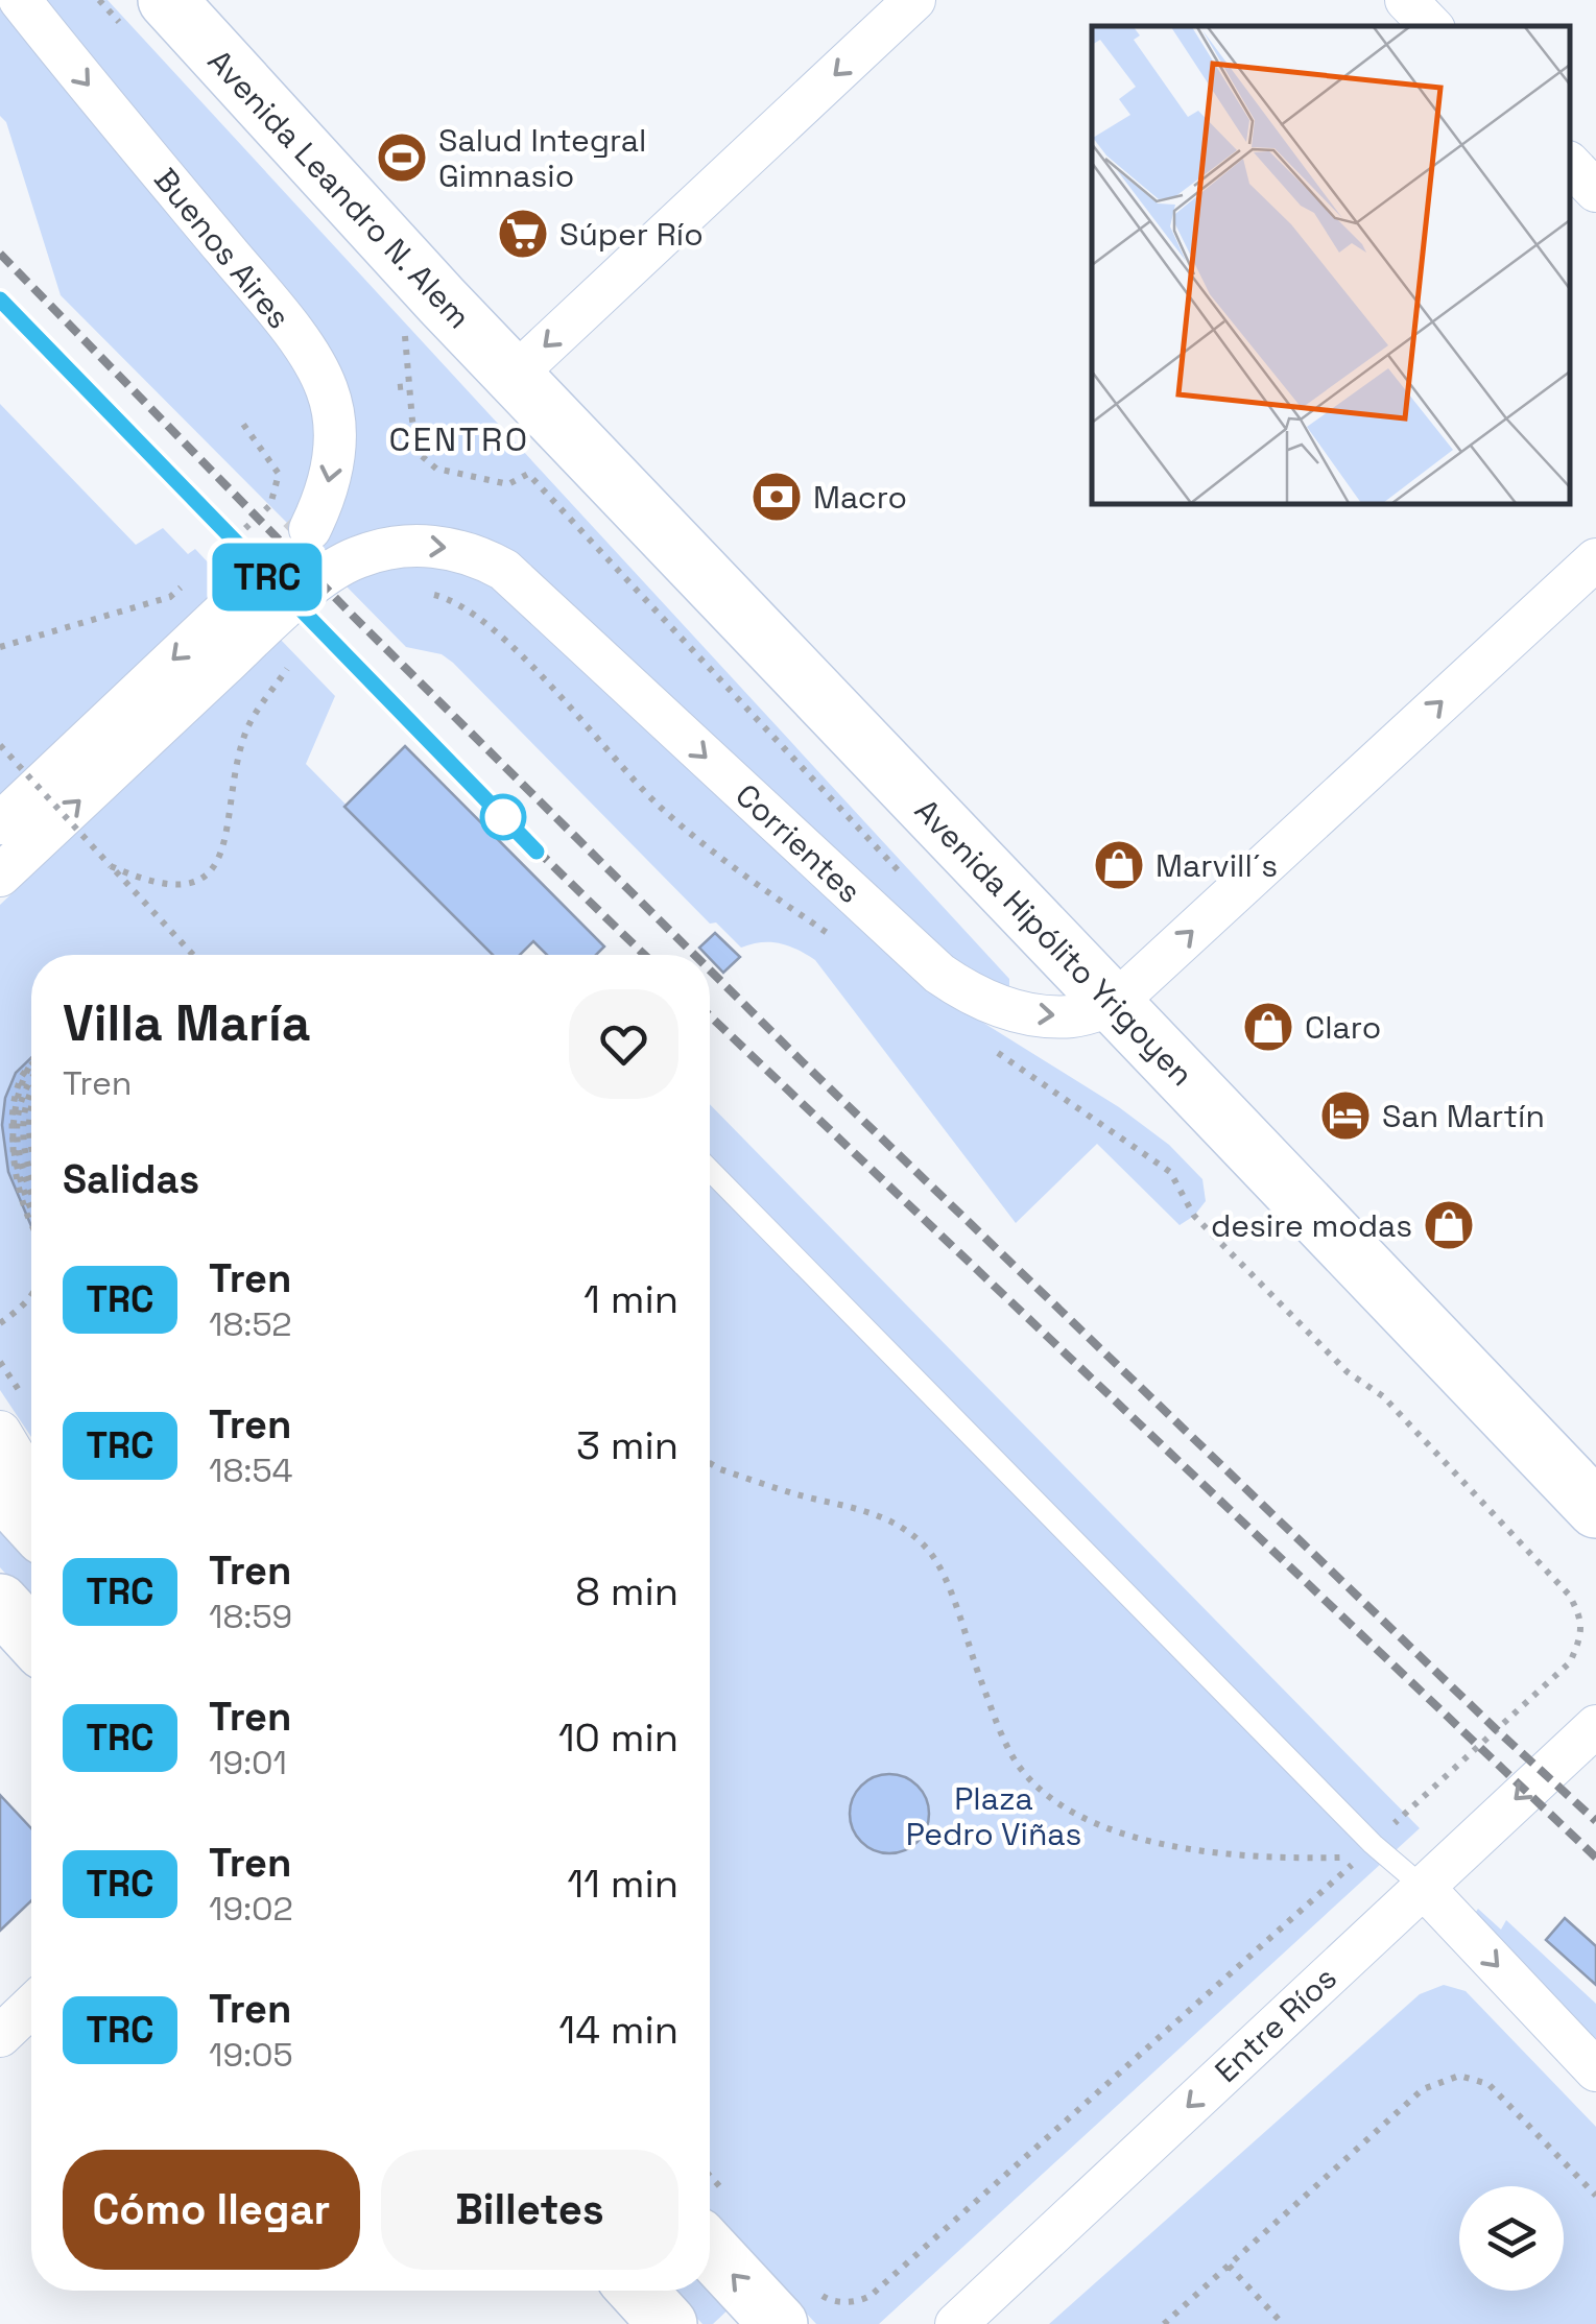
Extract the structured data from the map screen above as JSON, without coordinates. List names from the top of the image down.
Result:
{
  "streets": {
    "main road": ["Avenida Leandro N. Alem", "Avenida Hipólito Yrigoyen"],
    "street": ["Buenos Aires", "Corrientes", "Entre Ríos"]
  },
  "crossings": [
    ["Avenida Leandro N. Alem", "Avenida Hipólito Yrigoyen"],
    ["Corrientes", "Avenida Hipólito Yrigoyen"]
  ],
  "one_way": ["Buenos Aires", "Entre Ríos"],
  "districts": ["CENTRO"],
  "parks": ["Plaza Pedro Viñas"],
  "places": {
    "sports": ["Salud Integral Gimnasio"],
    "supermarket": ["Súper Río"],
    "bank": ["Macro"],
    "shop": ["Marvill´s", "Claro", "desire modas"],
    "hotel": ["San Martín"]
  },
  "page": {
    "on_map": "TRC",
    "heading": [
      ["Villa María", "Tren"],
      "Salidas"
    ],
    "list": [
      {
        "mark": "TRC",
        "name": "Tren",
        "note": "18:52",
        "value": "1 min"
      },
      {
        "mark": "TRC",
        "name": "Tren",
        "note": "18:54",
        "value": "3 min"
      },
      {
        "mark": "TRC",
        "name": "Tren",
        "note": "18:59",
        "value": "8 min"
      },
      {
        "mark": "TRC",
        "name": "Tren",
        "note": "19:01",
        "value": "10 min"
      },
      {
        "mark": "TRC",
        "name": "Tren",
        "note": "19:02",
        "value": "11 min"
      },
      {
        "mark": "TRC",
        "name": "Tren",
        "note": "19:05",
        "value": "14 min"
      }
    ],
    "buttons": ["Cómo llegar", "Billetes"]
  }
}
